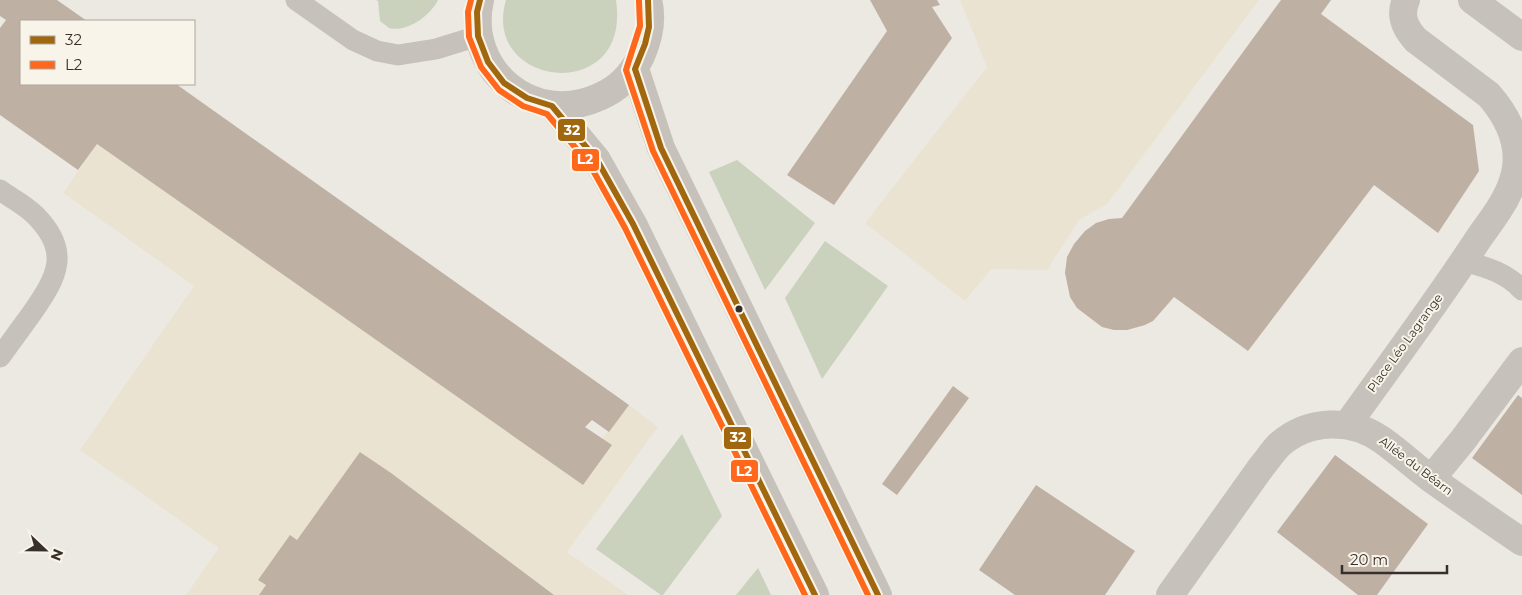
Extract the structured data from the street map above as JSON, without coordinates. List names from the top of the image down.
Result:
{
  "streets": {
    "street": ["Place Léo Lagrange", "Allée du Béarn"]
  },
  "crossings": [
    ["Place Léo Lagrange", "Allée du Béarn"]
  ],
  "lines": ["transit line 32", "transit line L2"],
  "legend": ["32", "L2"],
  "scale_bar": "20 m",
  "north": "right"
}
